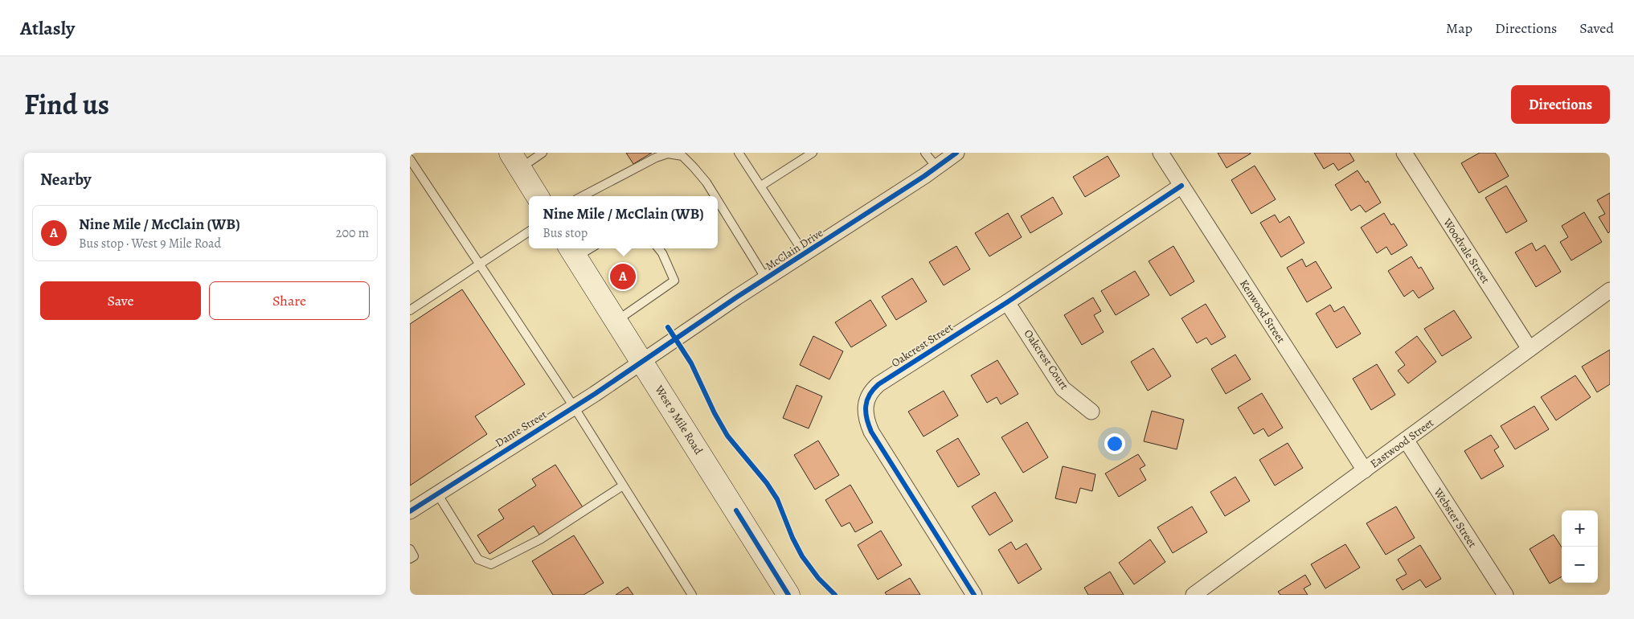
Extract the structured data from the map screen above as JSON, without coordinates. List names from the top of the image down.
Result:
{
  "streets": {
    "main road": ["West 9 Mile Road"],
    "street": [
      "McClain Drive",
      "Woodvale Street",
      "Kenwood Street",
      "Oakcrest Street",
      "Oakcrest Court",
      "Dante Street",
      "Eastwood Street",
      "Webster Street"
    ]
  },
  "crossings": [
    ["McClain Drive", "West 9 Mile Road"],
    ["McClain Drive", "Dante Street"],
    ["Woodvale Street", "Eastwood Street"],
    ["Kenwood Street", "Oakcrest Street"],
    ["Kenwood Street", "Eastwood Street"],
    ["Oakcrest Street", "Oakcrest Court"],
    ["West 9 Mile Road", "Dante Street"],
    ["Eastwood Street", "Webster Street"]
  ],
  "page": {
    "header": "Atlasly",
    "nav": ["Map", "Directions", "Saved"],
    "title": "Find us",
    "buttons": [
      "Directions",
      ["Save", "Share"]
    ],
    "heading": "Nearby",
    "popup": ["Nine Mile / McClain (WB)", "Bus stop"],
    "list": [
      {
        "mark": "A",
        "name": "Nine Mile / McClain (WB)",
        "note": "Bus stop · West 9 Mile Road",
        "value": "200 m"
      }
    ],
    "pins": "A",
    "map_buttons": ["+", "−"]
  }
}
